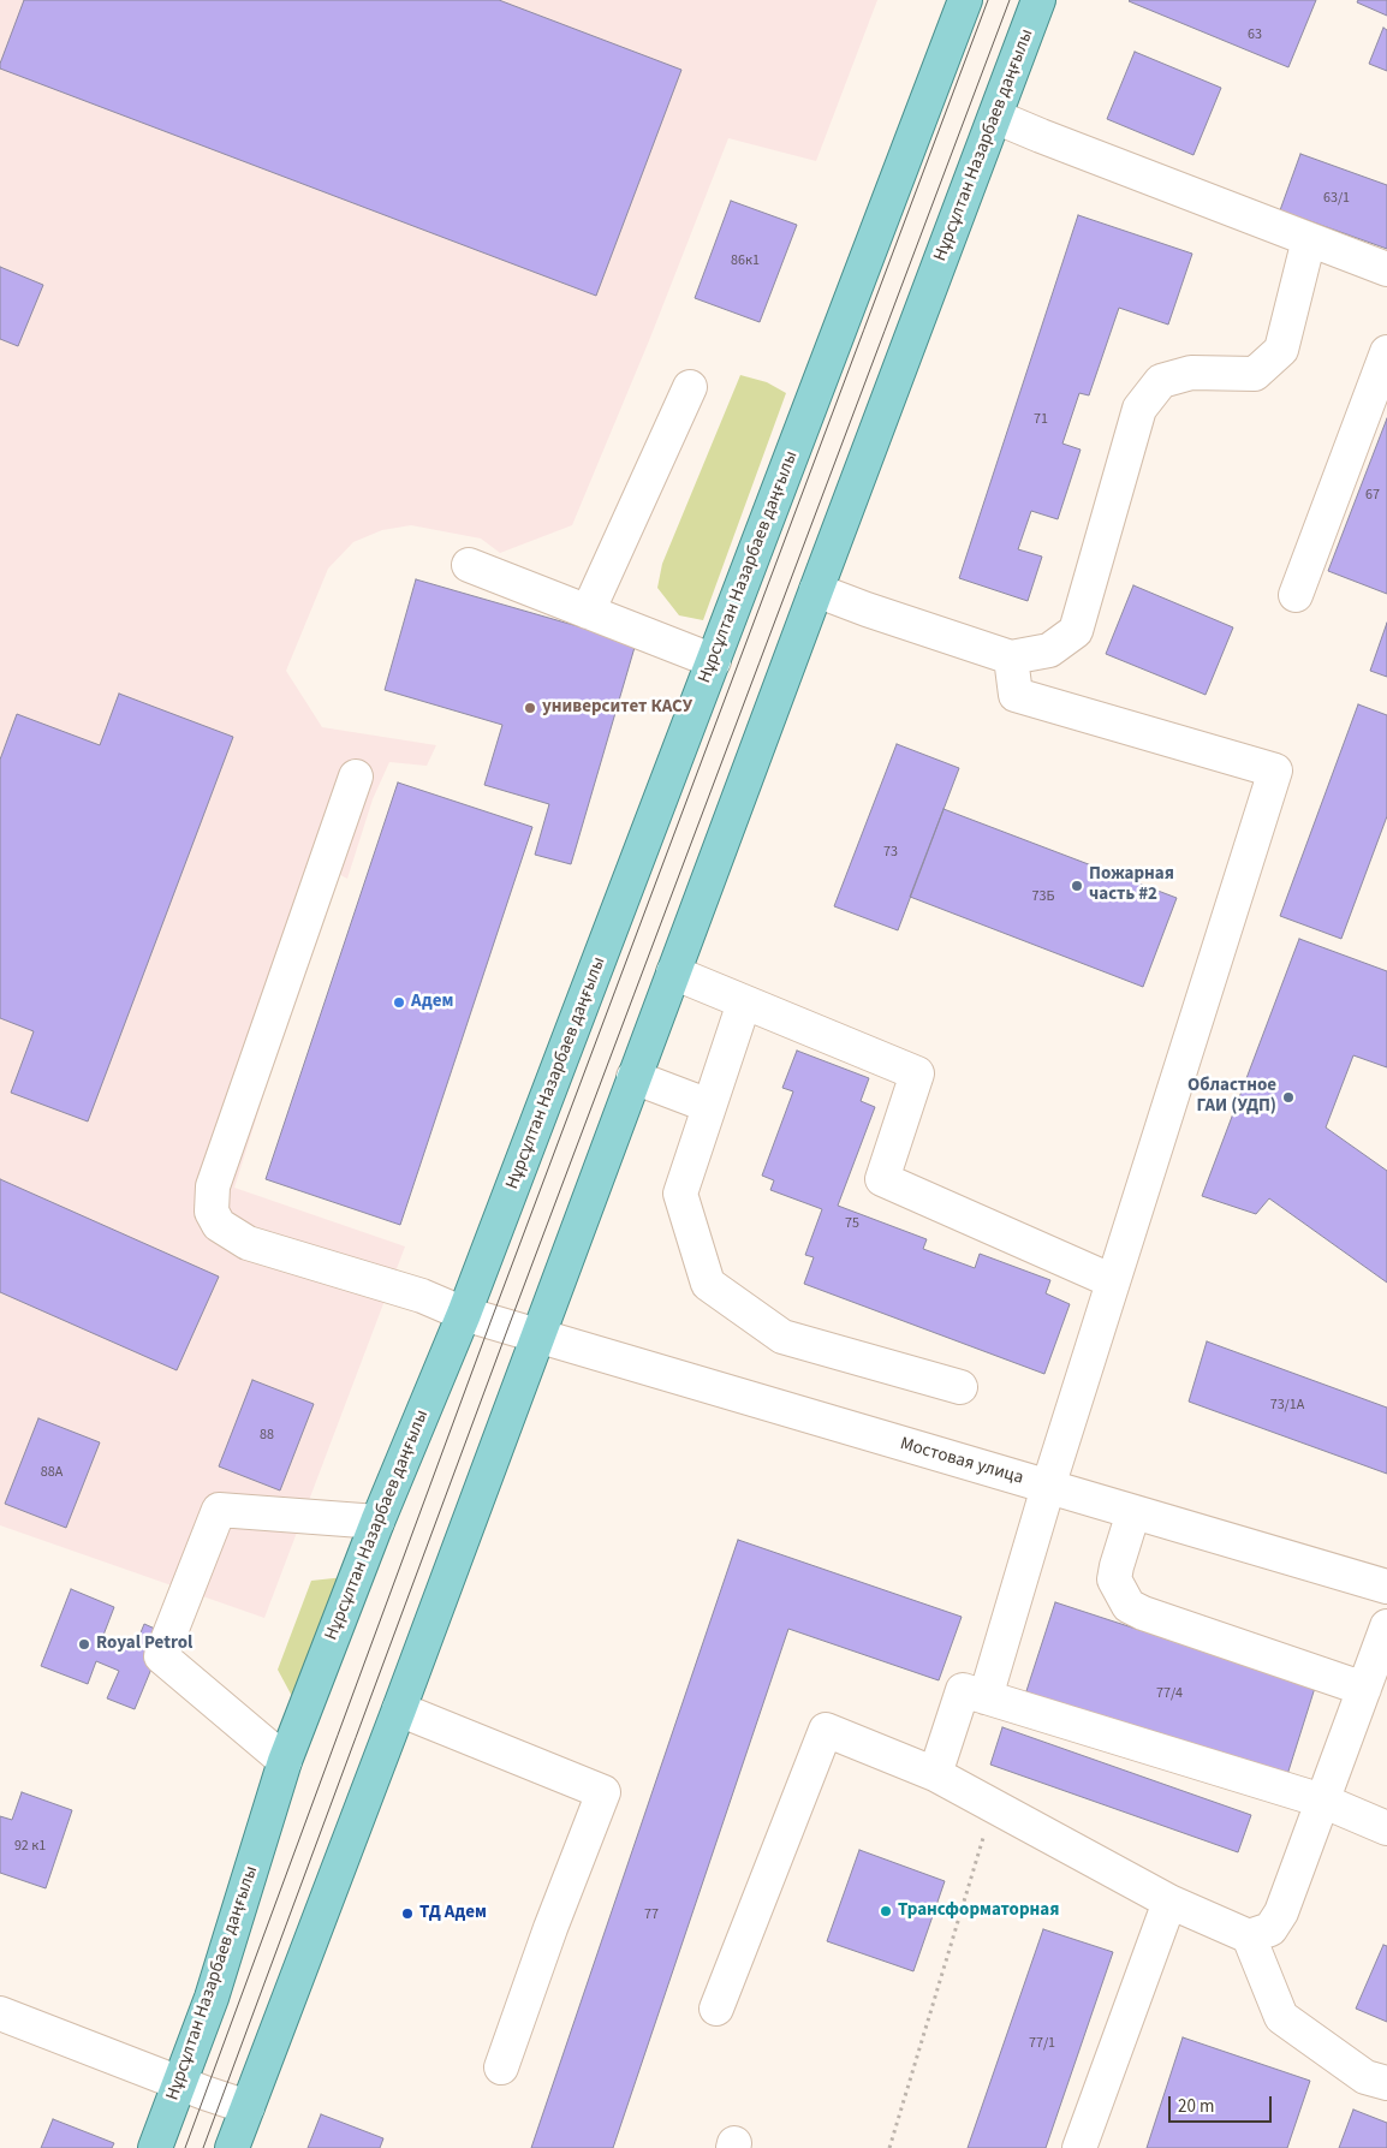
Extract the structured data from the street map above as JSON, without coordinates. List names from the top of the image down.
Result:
{
  "streets": {
    "main road": ["Нұрсұлтан Назарбаев даңғылы"],
    "street": ["Мостовая улица"]
  },
  "crossings": [
    ["Нұрсұлтан Назарбаев даңғылы", "Мостовая улица"]
  ],
  "places": [
    "университет КАСУ",
    "Пожарная часть #2",
    "Адем",
    "Областное ГАИ (УДП)",
    "Royal Petrol",
    "Трансформаторная",
    "ТД Адем"
  ],
  "house_numbers": [
    "63",
    "63/1",
    "86к1",
    "71",
    "67",
    "73",
    "73Б",
    "75",
    "73/1А",
    "88",
    "88А",
    "77/4",
    "92 к1",
    "77",
    "77/1"
  ],
  "scale_bar": "20 m"
}
